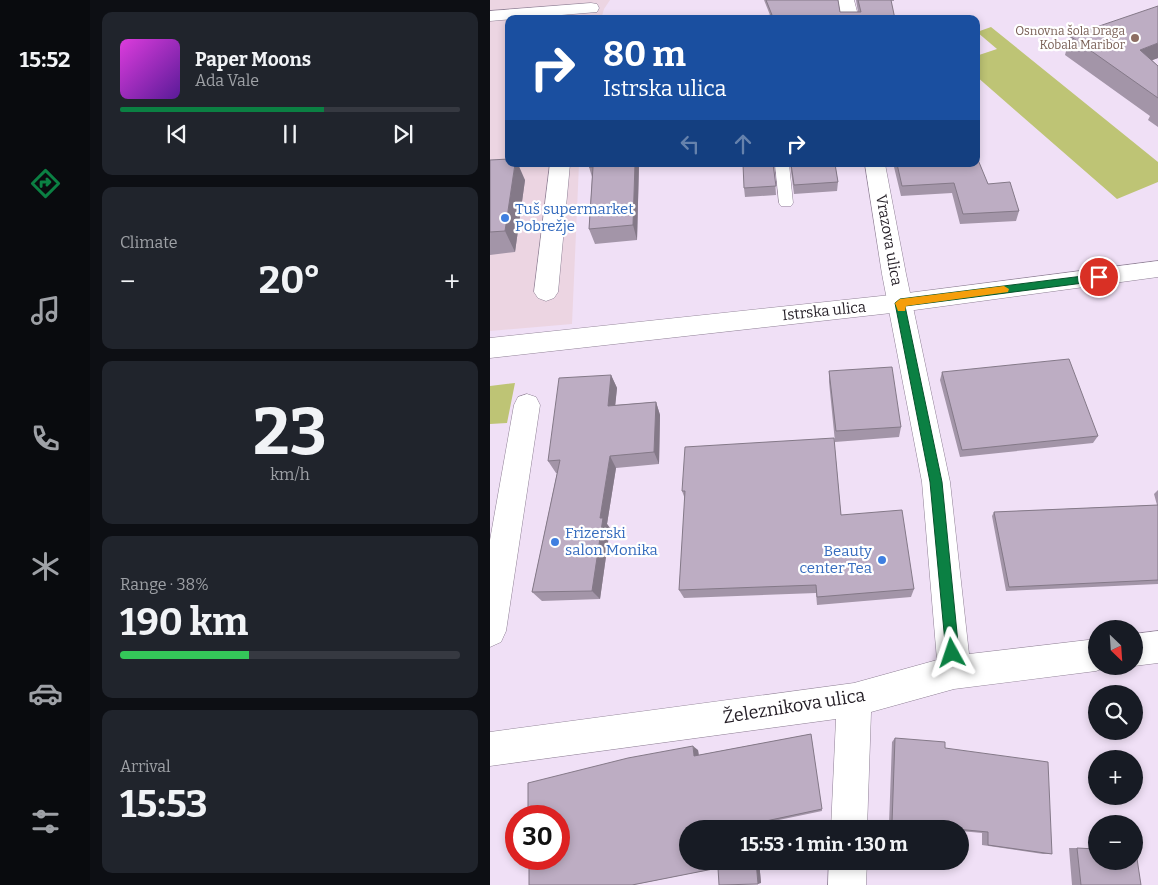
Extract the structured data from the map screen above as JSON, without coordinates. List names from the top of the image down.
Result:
{
  "streets": {
    "street": ["Vrazova ulica", "Istrska ulica", "Železnikova ulica"]
  },
  "crossings": [
    ["Vrazova ulica", "Istrska ulica"],
    ["Vrazova ulica", "Železnikova ulica"]
  ],
  "places": [
    "Osnovna šola Draga Kobala Maribor",
    "Tuš supermarket Pobrežje",
    "Frizerski salon Monika",
    "Beauty center Tea"
  ],
  "north": "bottom right",
  "page": {
    "tabs": "15:52",
    "turn": ["80 m", "Istrska ulica"],
    "song": ["Paper Moons", "Ada Vale"],
    "tile": [
      "Climate",
      ["23", "km/h"],
      ["Range · 38%", "190 km"],
      ["Arrival", "15:53"]
    ],
    "heat": ["−", "20°", "+"],
    "map_buttons": ["+", "−"],
    "limit": "30",
    "trip": "15:53 · 1 min · 130 m"
  }
}
